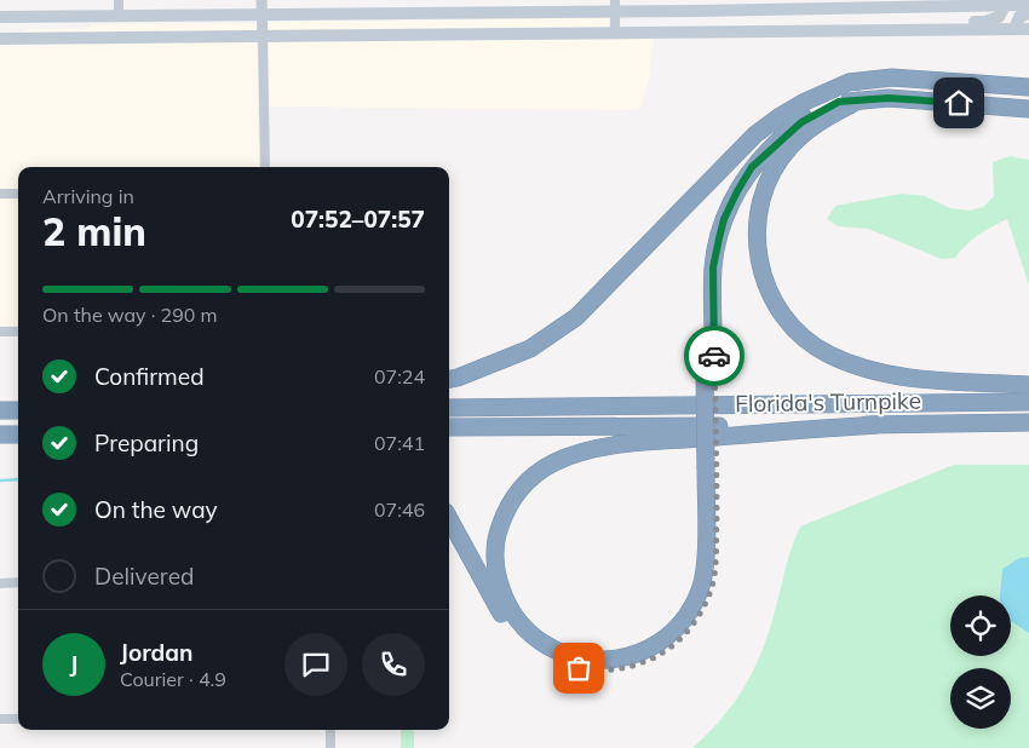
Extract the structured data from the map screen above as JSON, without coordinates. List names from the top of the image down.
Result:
{
  "streets": {
    "highway": ["Florida's Turnpike"]
  },
  "page": {
    "heading": ["2 min", "Arriving in", "07:52–07:57"],
    "panel": ["Jordan", "Courier · 4.9"],
    "bar": "On the way · 290 m",
    "list": [
      ["Confirmed", "07:24"],
      ["Preparing", "07:41"],
      ["On the way", "07:46"],
      "Delivered"
    ],
    "round": "J"
  }
}
